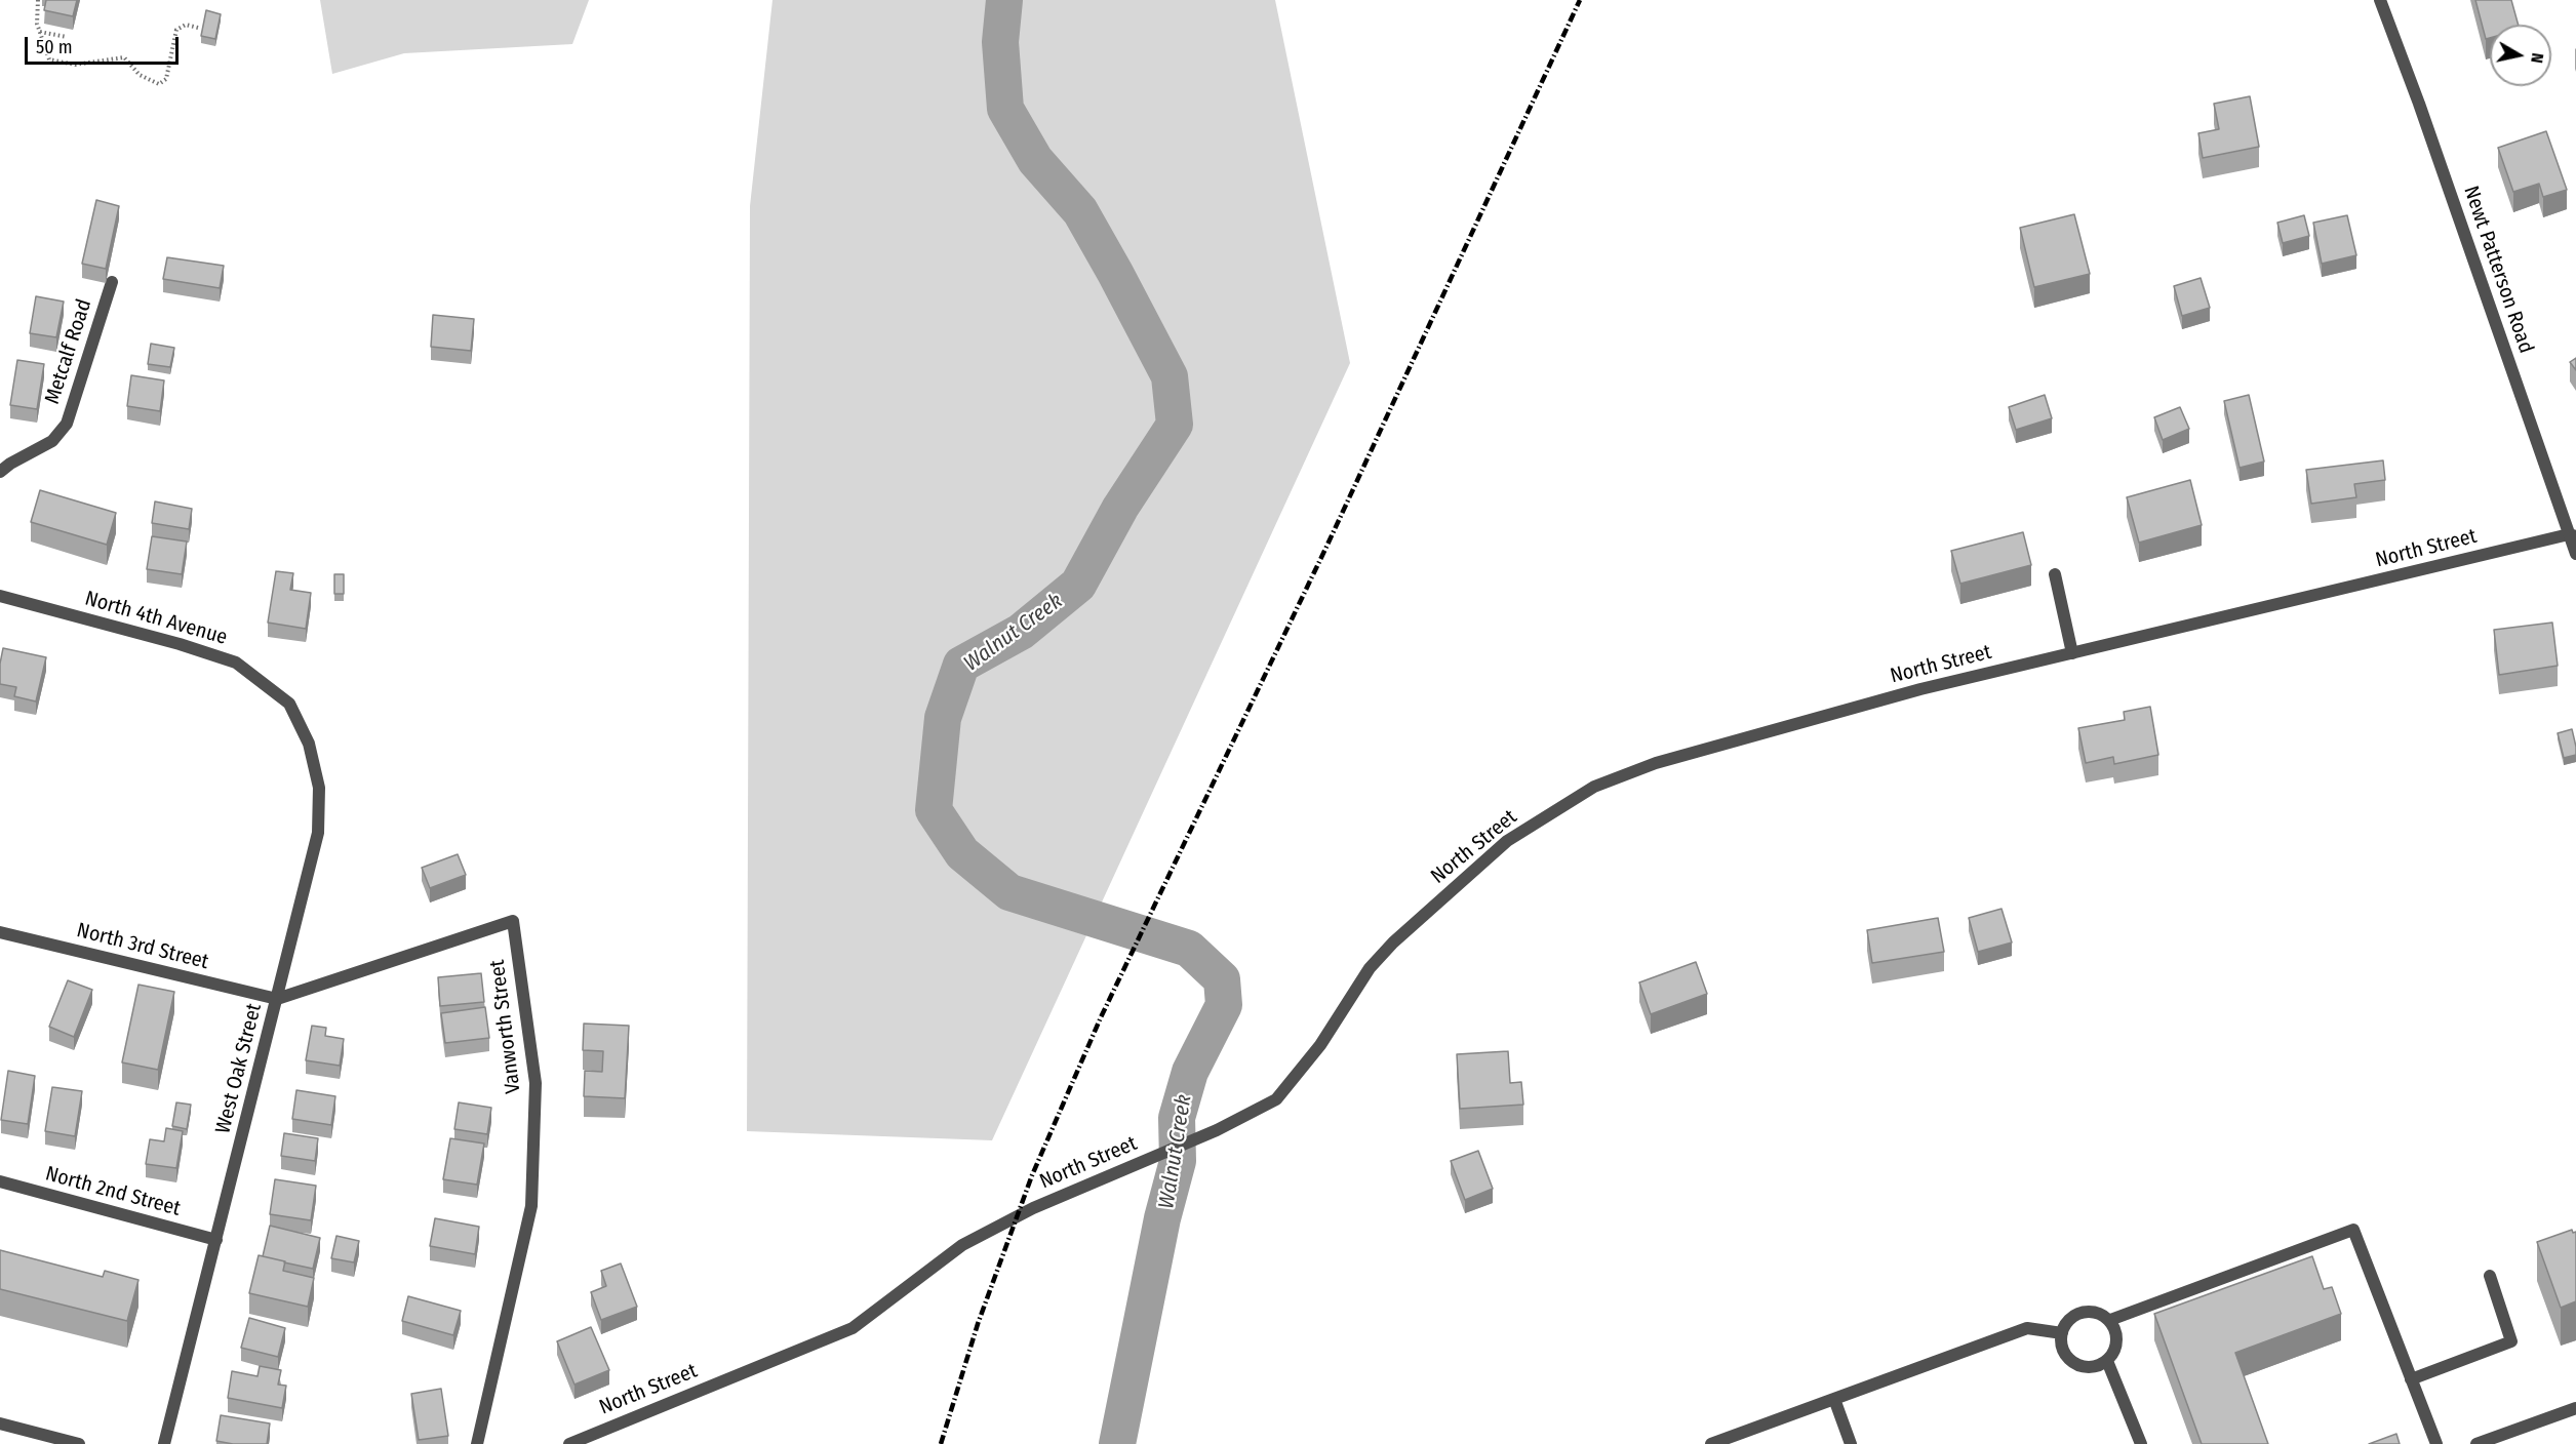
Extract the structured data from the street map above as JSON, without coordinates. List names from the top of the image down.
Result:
{
  "streets": {
    "street": [
      "Newt Patterson Road",
      "Metcalf Road",
      "North Street",
      "North 4th Avenue",
      "North 3rd Street",
      "Vanworth Street",
      "West Oak Street",
      "North 2nd Street"
    ]
  },
  "crossings": [
    ["Newt Patterson Road", "North Street"],
    ["North 4th Avenue", "West Oak Street"],
    ["North 3rd Street", "Vanworth Street"],
    ["North 3rd Street", "West Oak Street"],
    ["Vanworth Street", "West Oak Street"],
    ["West Oak Street", "North 2nd Street"]
  ],
  "water": ["Walnut Creek"],
  "scale_bar": "50 m",
  "north": "right"
}
